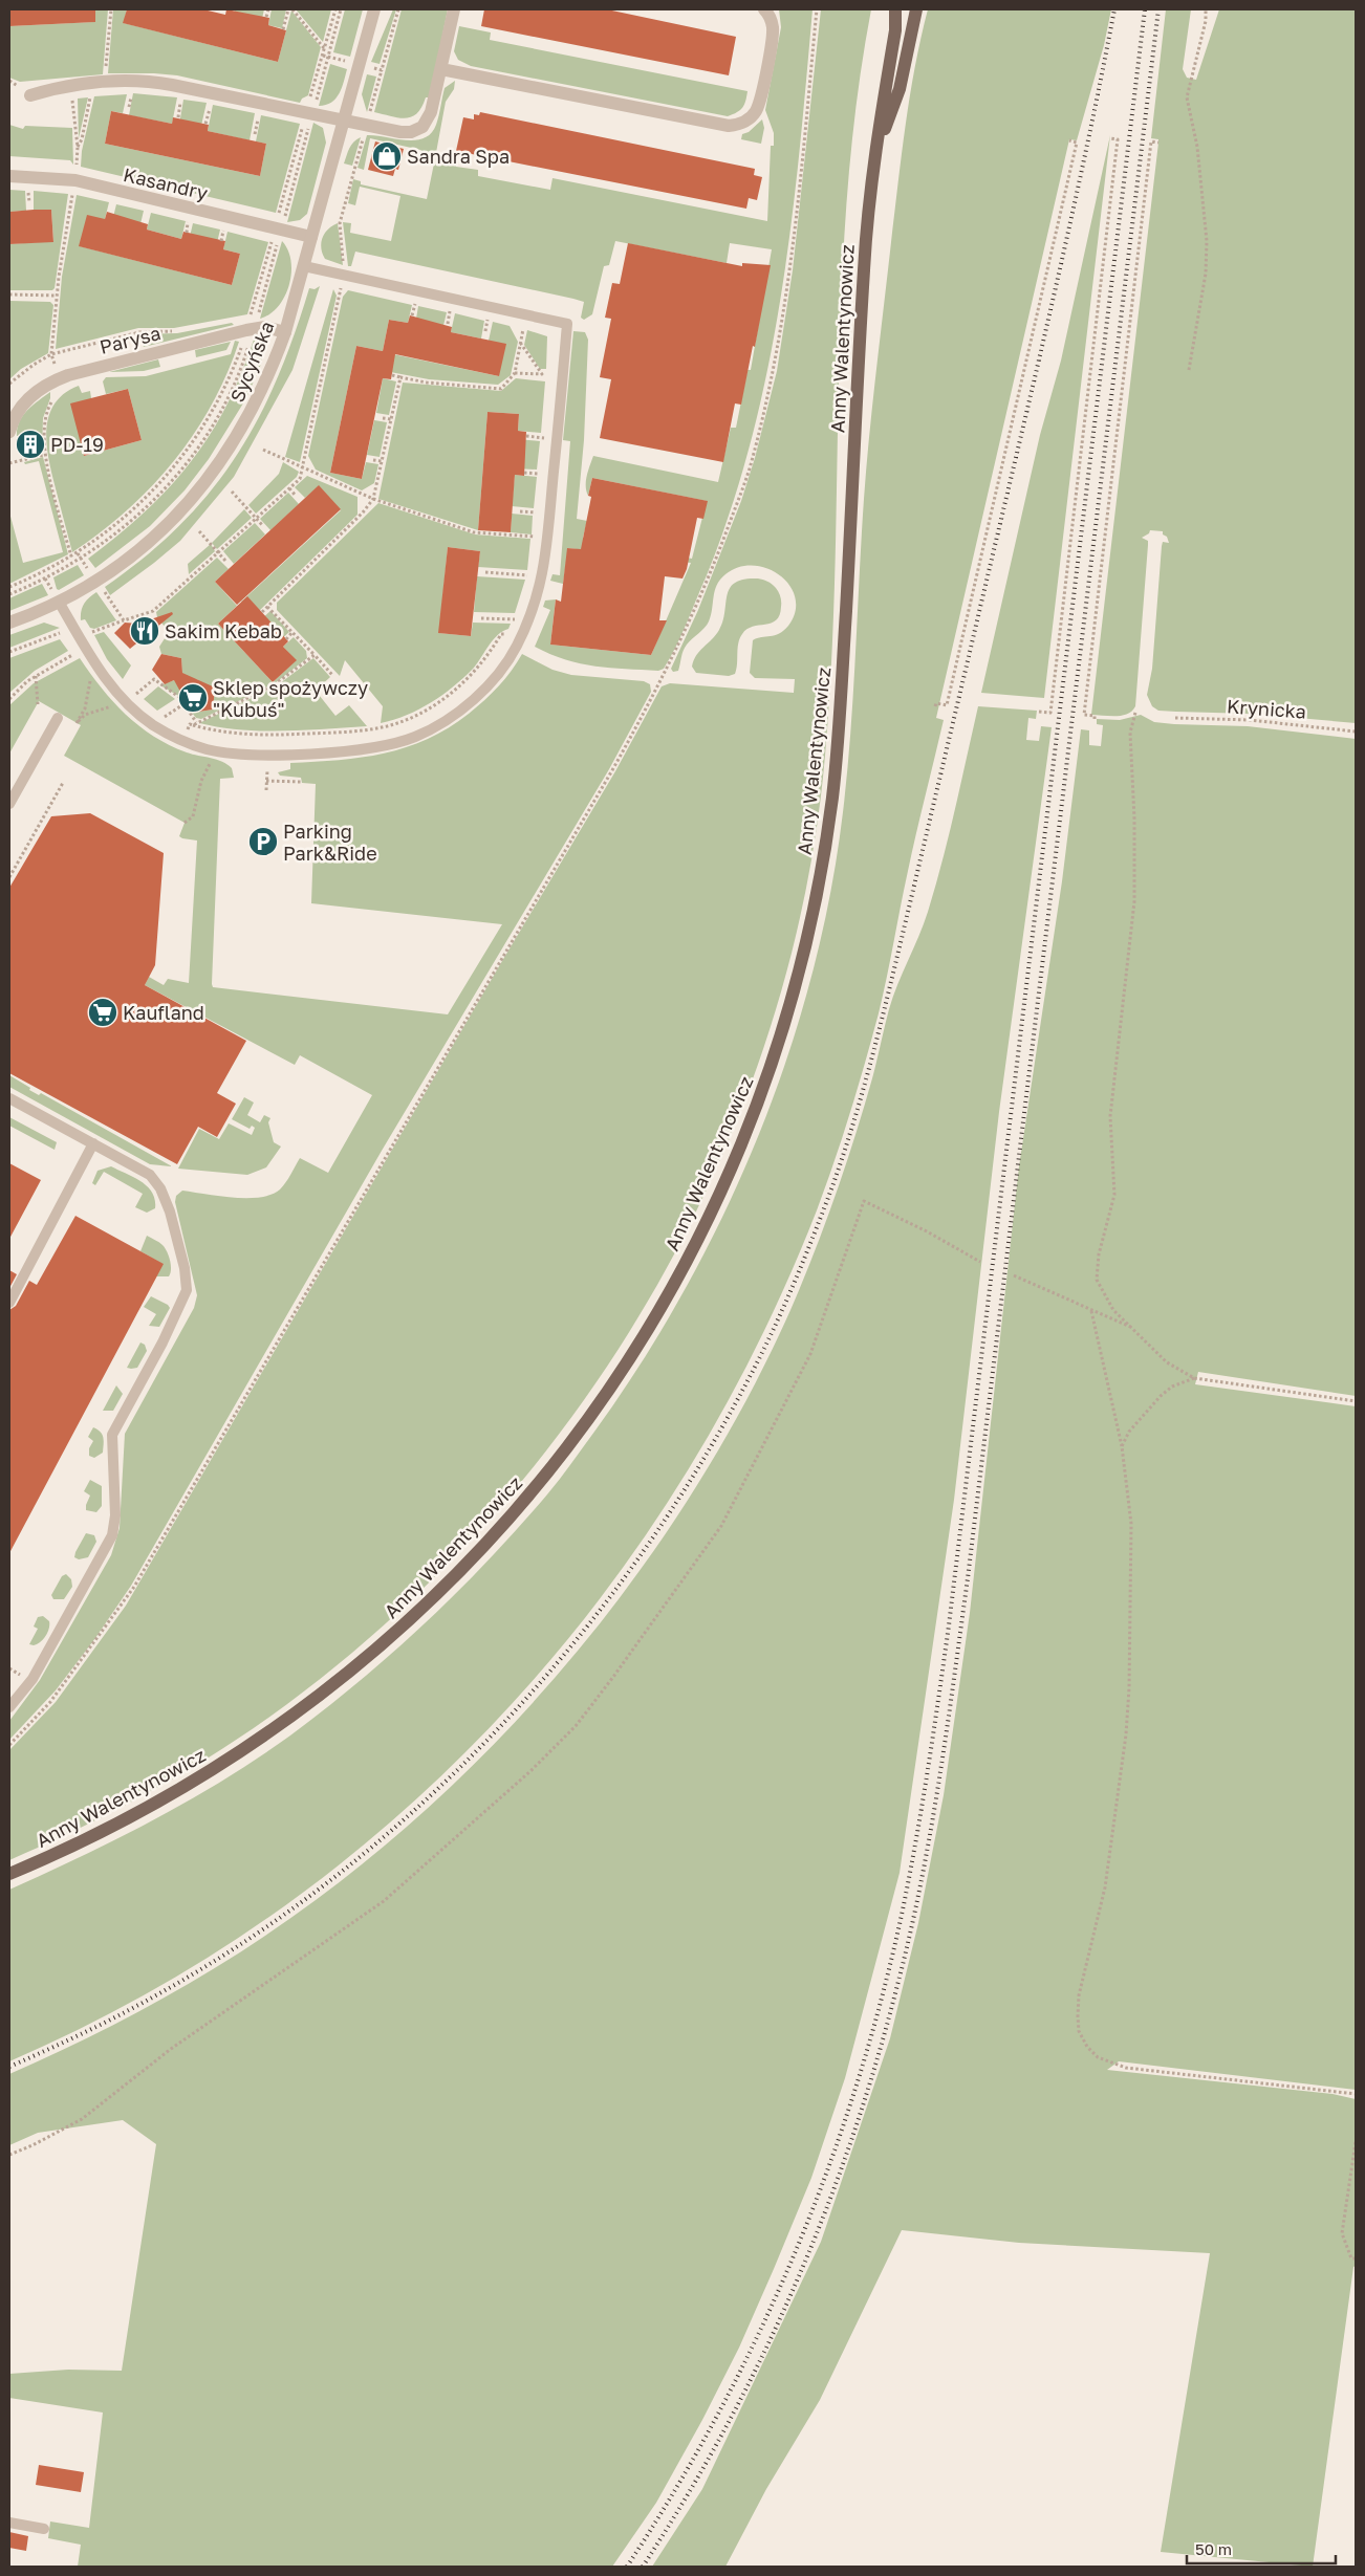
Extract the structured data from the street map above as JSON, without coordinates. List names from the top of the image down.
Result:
{
  "streets": {
    "main road": ["Anny Walentynowicz"],
    "street": ["Kasandry", "Parysa", "Sycyńska"],
    "path": ["Krynicka"]
  },
  "crossings": [
    ["Kasandry", "Sycyńska"],
    ["Parysa", "Sycyńska"]
  ],
  "places": {
    "shop": ["Sandra Spa"],
    "building": ["PD-19"],
    "restaurant": ["Sakim Kebab"],
    "supermarket": ["Sklep spożywczy \"Kubuś\"", "Kaufland"],
    "parking": ["Parking Park&Ride"]
  },
  "scale_bar": "50 m"
}
